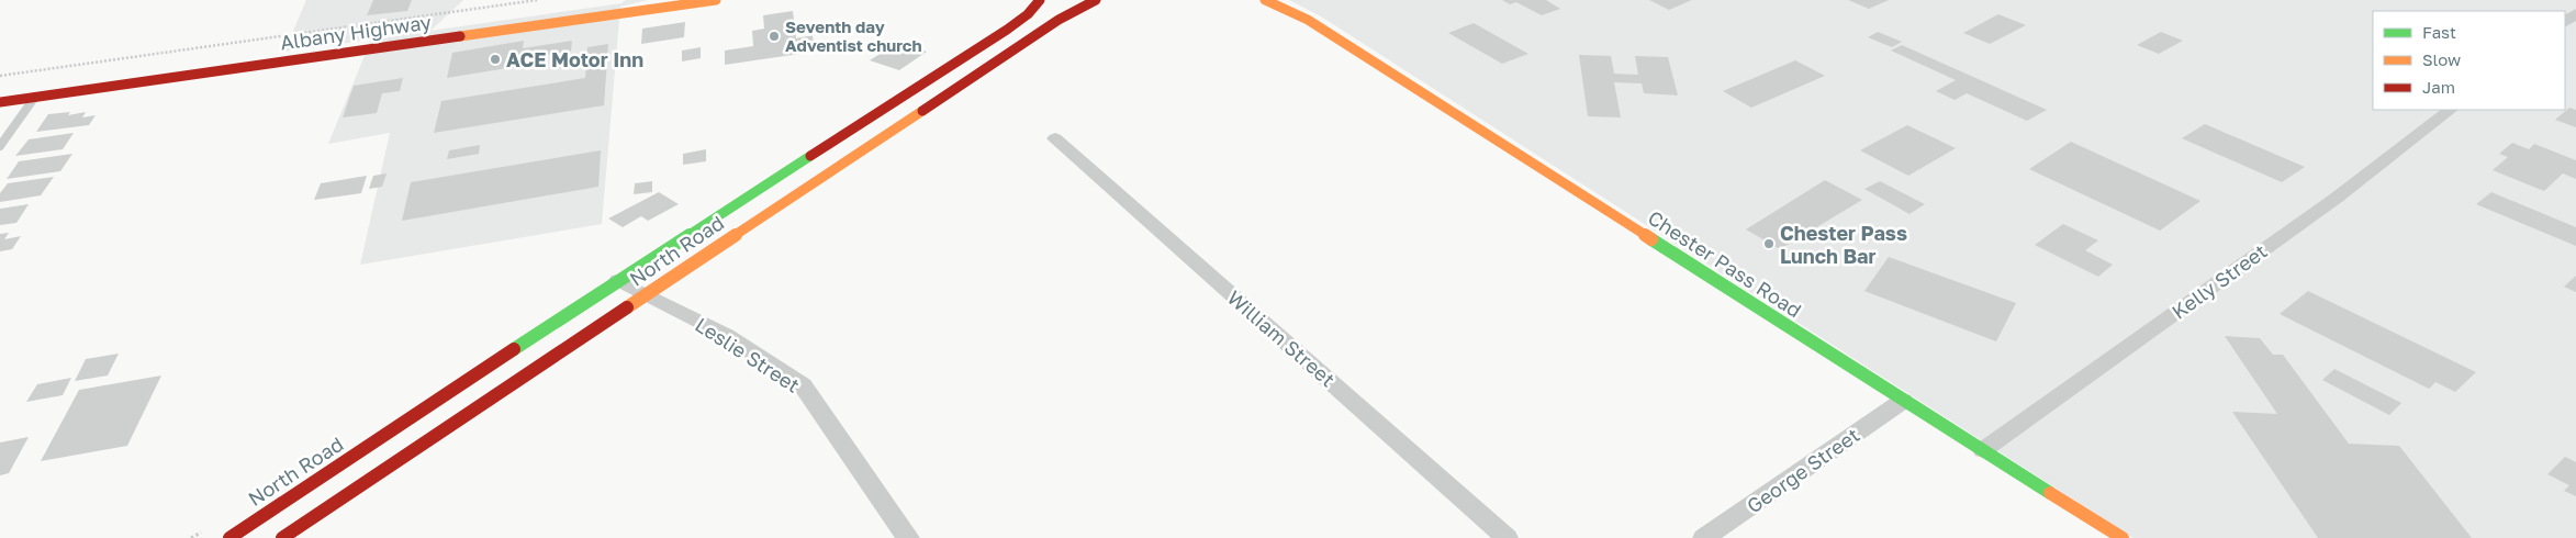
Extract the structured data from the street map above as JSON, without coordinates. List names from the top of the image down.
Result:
{
  "streets": {
    "main road": ["Albany Highway", "North Road", "Chester Pass Road"],
    "street": [
      "Kelly Street",
      "William Street",
      "Leslie Street",
      "George Street"
    ]
  },
  "crossings": [
    ["North Road", "Leslie Street"],
    ["Chester Pass Road", "Kelly Street"],
    ["Chester Pass Road", "George Street"]
  ],
  "places": ["Seventh day Adventist church", "ACE Motor Inn", "Chester Pass Lunch Bar"],
  "legend": ["Fast", "Slow", "Jam"]
}
